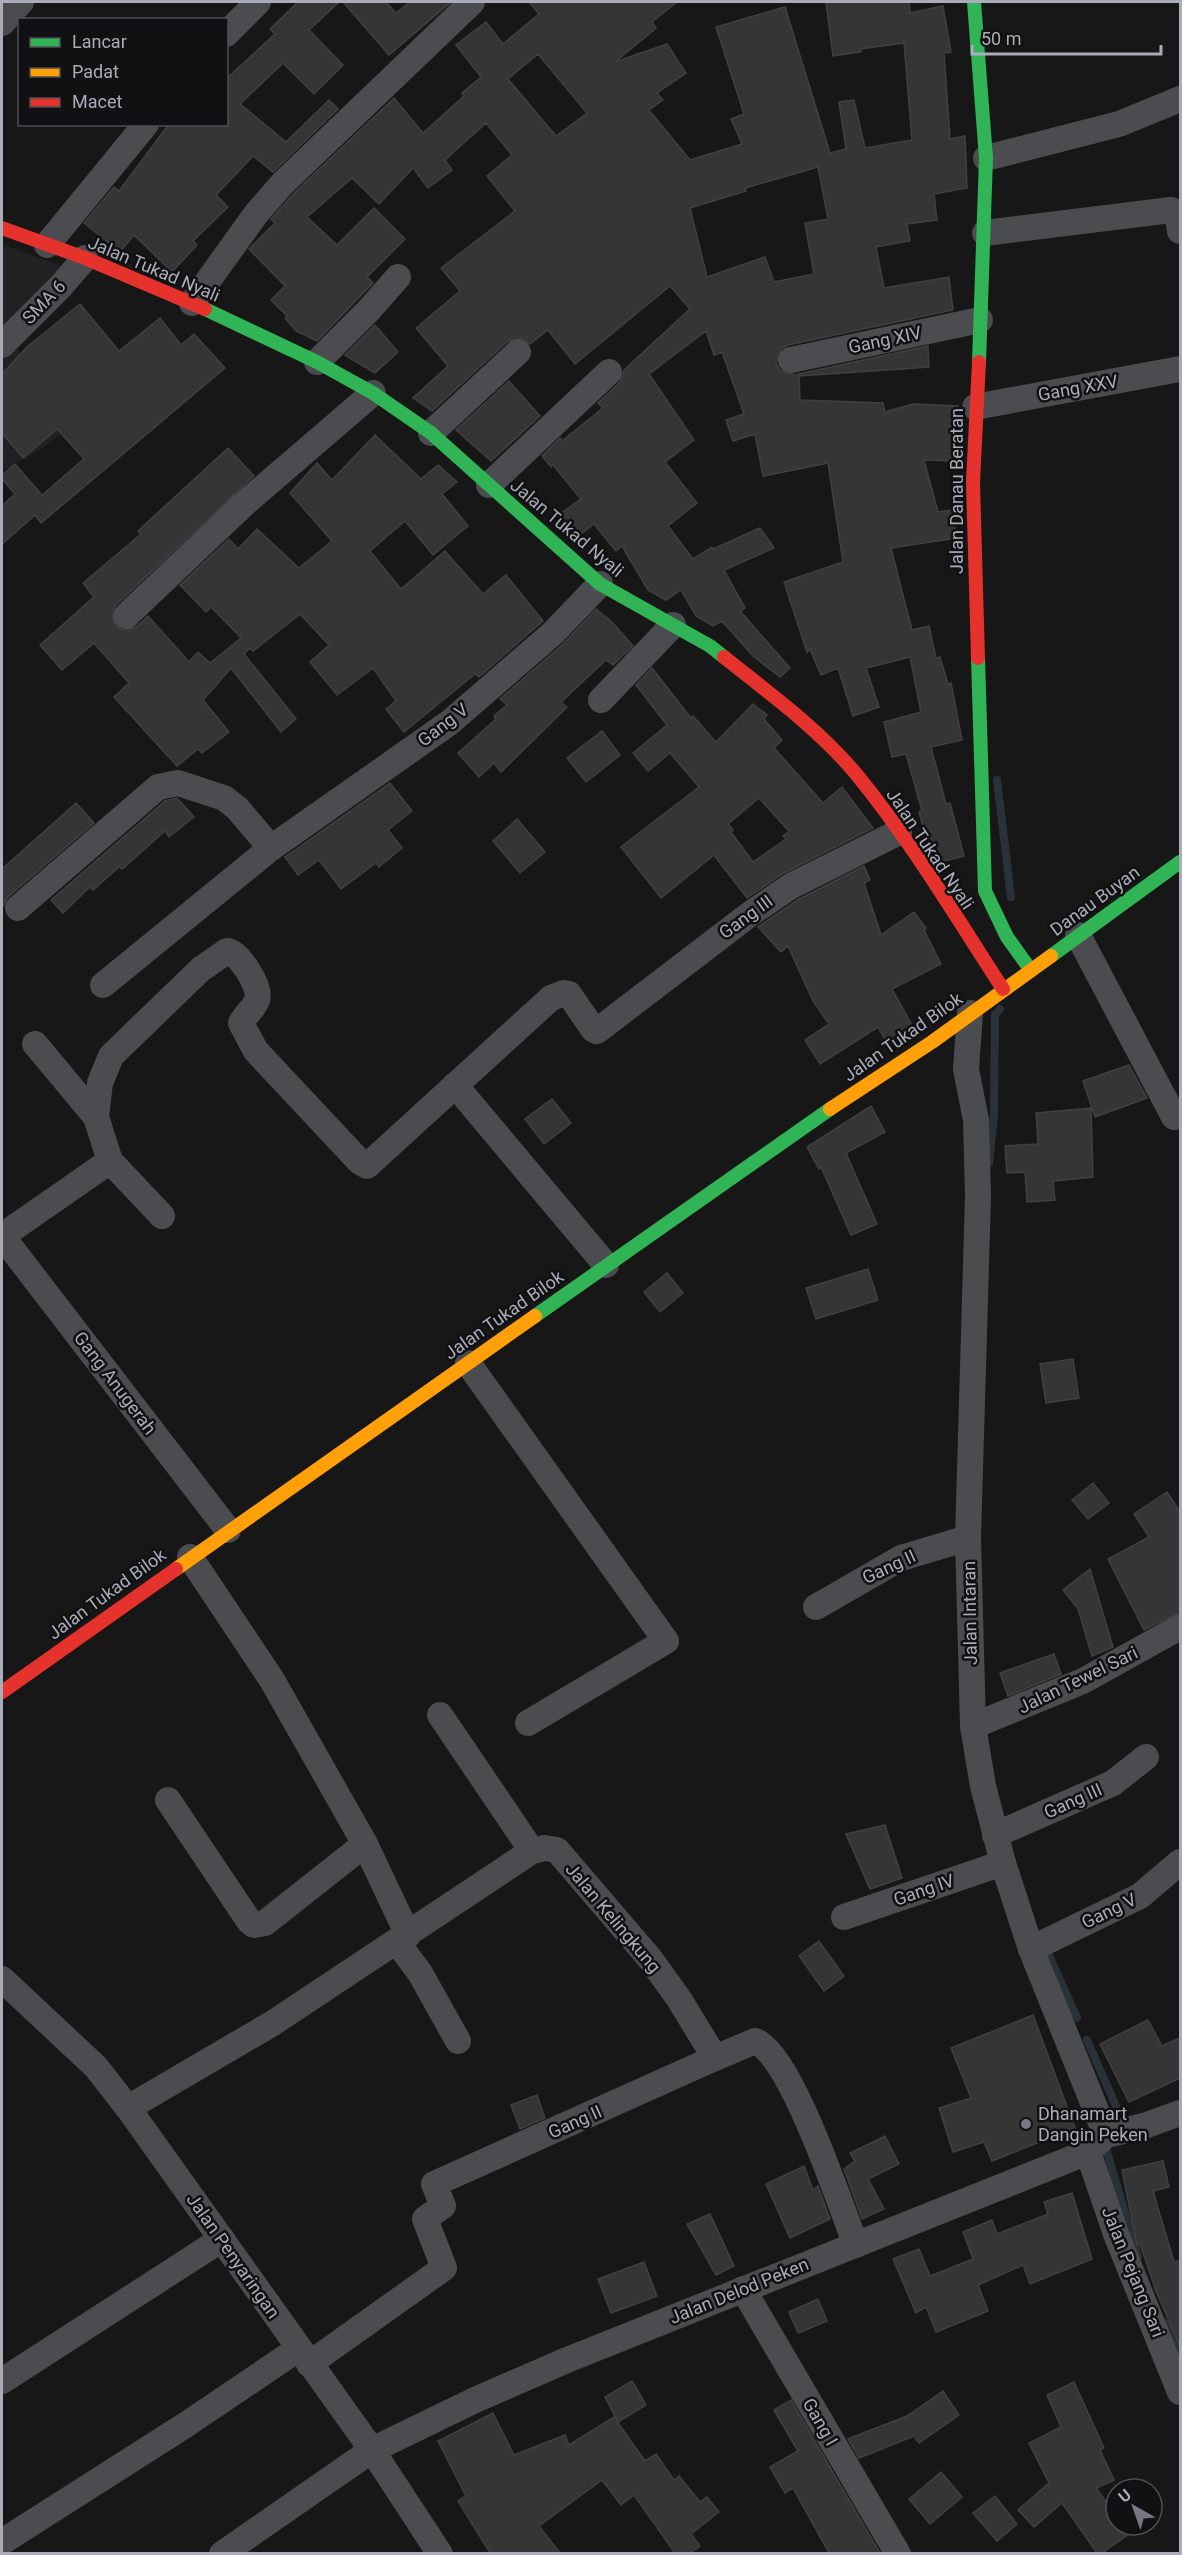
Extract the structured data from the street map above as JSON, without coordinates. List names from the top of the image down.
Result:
{
  "streets": {
    "street": [
      "Jalan Tukad Nyali",
      "SMA 6",
      "Gang XIV",
      "Gang XXV",
      "Jalan Danau Beratan",
      "Gang V",
      "Danau Buyan",
      "Gang III",
      "Jalan Tukad Bilok",
      "Gang Anugerah",
      "Gang II",
      "Jalan Intaran",
      "Jalan Tewel Sari",
      "Gang IV",
      "Jalan Kelingkung",
      "Jalan Penyaringan",
      "Jalan Pejang Sari",
      "Jalan Delod Peken",
      "Gang I"
    ]
  },
  "crossings": [
    ["Jalan Tukad Nyali", "SMA 6"],
    ["Jalan Tukad Nyali", "Jalan Danau Beratan"],
    ["Jalan Tukad Nyali", "Gang V"],
    ["Jalan Tukad Nyali", "Gang III"],
    ["Jalan Tukad Nyali", "Jalan Tukad Bilok"],
    ["Gang XIV", "Jalan Danau Beratan"],
    ["Gang XXV", "Jalan Danau Beratan"],
    ["Jalan Danau Beratan", "Danau Buyan"],
    ["Jalan Danau Beratan", "Jalan Tukad Bilok"],
    ["Gang V", "Jalan Intaran"],
    ["Danau Buyan", "Jalan Tukad Bilok"],
    ["Gang III", "Jalan Intaran"],
    ["Jalan Tukad Bilok", "Gang Anugerah"],
    ["Jalan Tukad Bilok", "Jalan Intaran"],
    ["Gang II", "Jalan Intaran"],
    ["Gang II", "Jalan Kelingkung"],
    ["Gang II", "Jalan Penyaringan"],
    ["Jalan Intaran", "Jalan Tewel Sari"],
    ["Jalan Intaran", "Gang IV"],
    ["Jalan Intaran", "Jalan Pejang Sari"],
    ["Jalan Intaran", "Jalan Delod Peken"],
    ["Jalan Penyaringan", "Jalan Delod Peken"],
    ["Jalan Pejang Sari", "Jalan Delod Peken"],
    ["Jalan Delod Peken", "Gang I"]
  ],
  "places": ["Dhanamart Dangin Peken"],
  "legend": ["Lancar", "Padat", "Macet"],
  "scale_bar": "50 m",
  "north": "top left"
}
